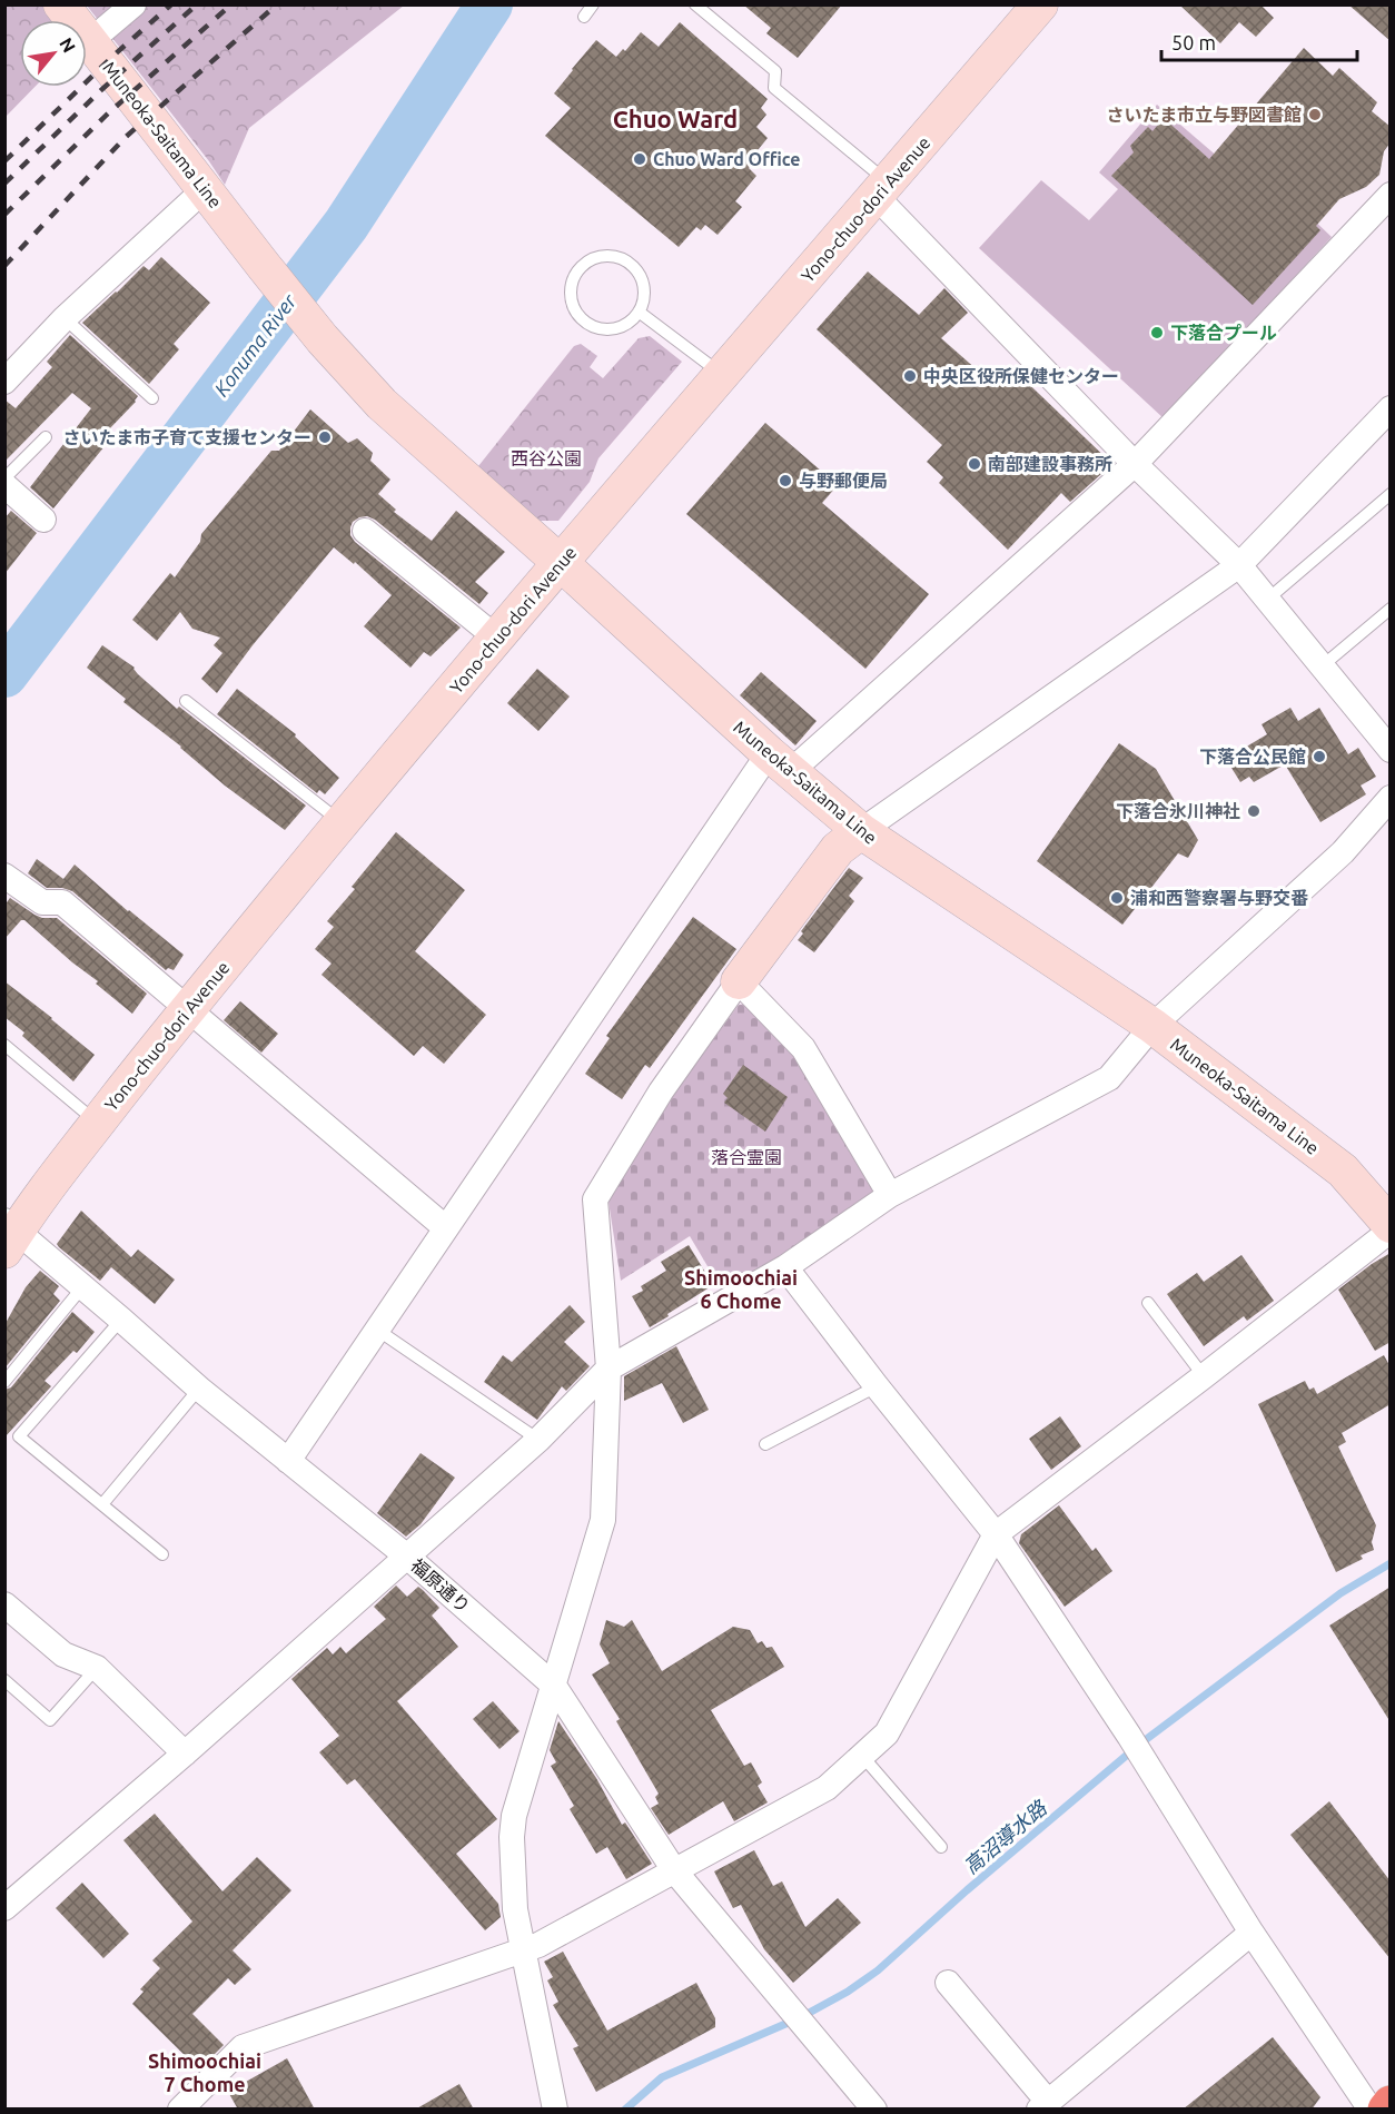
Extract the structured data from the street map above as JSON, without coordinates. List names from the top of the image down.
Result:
{
  "streets": {
    "main road": ["Muneoka-Saitama Line", "Yono-chuo-dori Avenue"],
    "street": ["福原通り"]
  },
  "crossings": [
    ["Muneoka-Saitama Line", "Yono-chuo-dori Avenue"],
    ["Yono-chuo-dori Avenue", "福原通り"]
  ],
  "districts": ["Chuo Ward", "Shimoochiai 6 Chome", "Shimoochiai 7 Chome"],
  "water": ["Konuma River", "高沼導水路"],
  "parks": ["西谷公園", "落合霊園"],
  "places": [
    "さいたま市立与野図書館",
    "Chuo Ward Office",
    "下落合プール",
    "中央区役所保健センター",
    "さいたま市子育て支援センター",
    "南部建設事務所",
    "与野郵便局",
    "下落合公民館",
    "下落合氷川神社",
    "浦和西警察署与野交番"
  ],
  "scale_bar": "50 m",
  "north": "top right"
}
